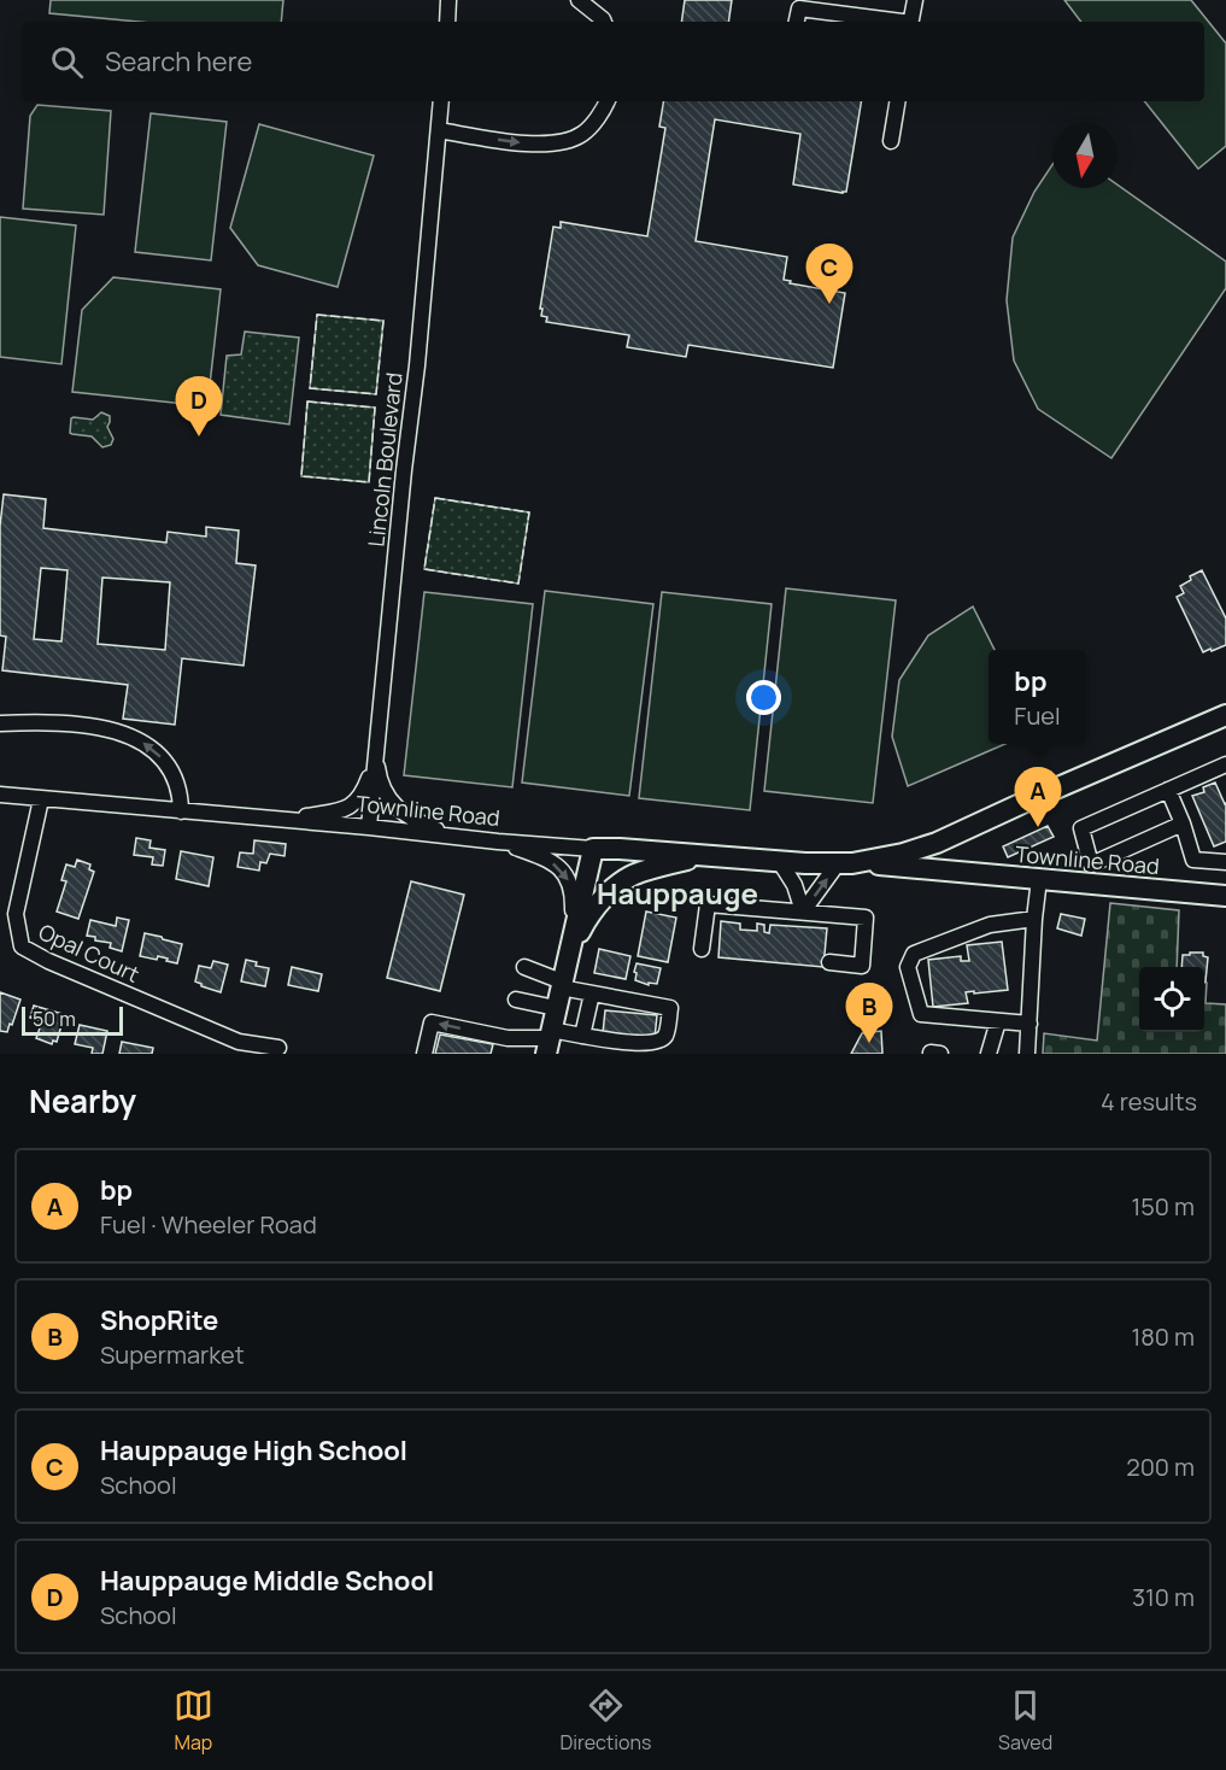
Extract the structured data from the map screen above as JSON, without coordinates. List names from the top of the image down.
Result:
{
  "streets": {
    "main road": ["Townline Road"],
    "street": ["Lincoln Boulevard", "Opal Court"]
  },
  "crossings": [
    ["Lincoln Boulevard", "Townline Road"],
    ["Townline Road", "Opal Court"]
  ],
  "districts": ["Hauppauge"],
  "scale_bar": "50 m",
  "north": "bottom",
  "page": {
    "search": "Search here",
    "pins": [
      "C",
      "D",
      "A",
      "B"
    ],
    "popup": ["bp", "Fuel"],
    "scale": "50 m",
    "heading": ["Nearby", "4 results"],
    "list": [
      {
        "mark": "A",
        "name": "bp",
        "note": "Fuel · Wheeler Road",
        "value": "150 m"
      },
      {
        "mark": "B",
        "name": "ShopRite",
        "note": "Supermarket",
        "value": "180 m"
      },
      {
        "mark": "C",
        "name": "Hauppauge High School",
        "note": "School",
        "value": "200 m"
      },
      {
        "mark": "D",
        "name": "Hauppauge Middle School",
        "note": "School",
        "value": "310 m"
      }
    ],
    "nav": ["Map", "Directions", "Saved"]
  }
}
